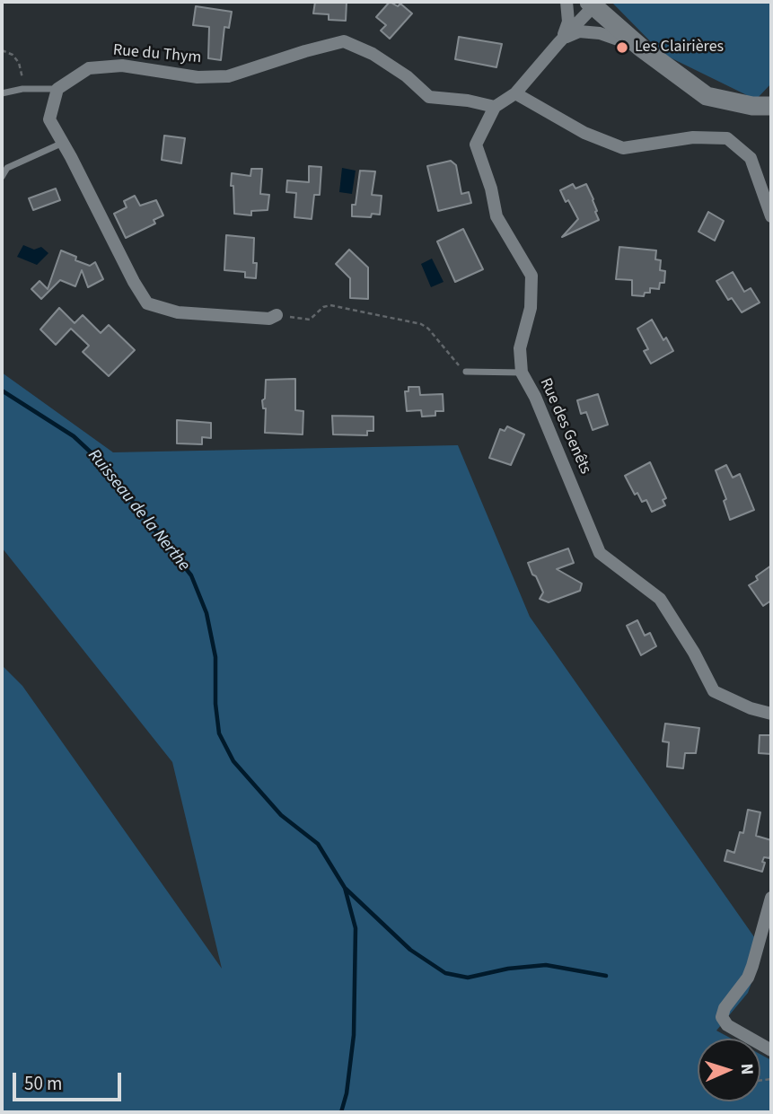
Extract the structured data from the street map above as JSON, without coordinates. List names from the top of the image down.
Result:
{
  "streets": {
    "street": ["Rue du Thym", "Rue des Genêts"]
  },
  "crossings": [
    ["Rue du Thym", "Rue des Genêts"]
  ],
  "water": ["Ruisseau de la Nerthe"],
  "places": ["Les Clairières"],
  "scale_bar": "50 m",
  "north": "right"
}
